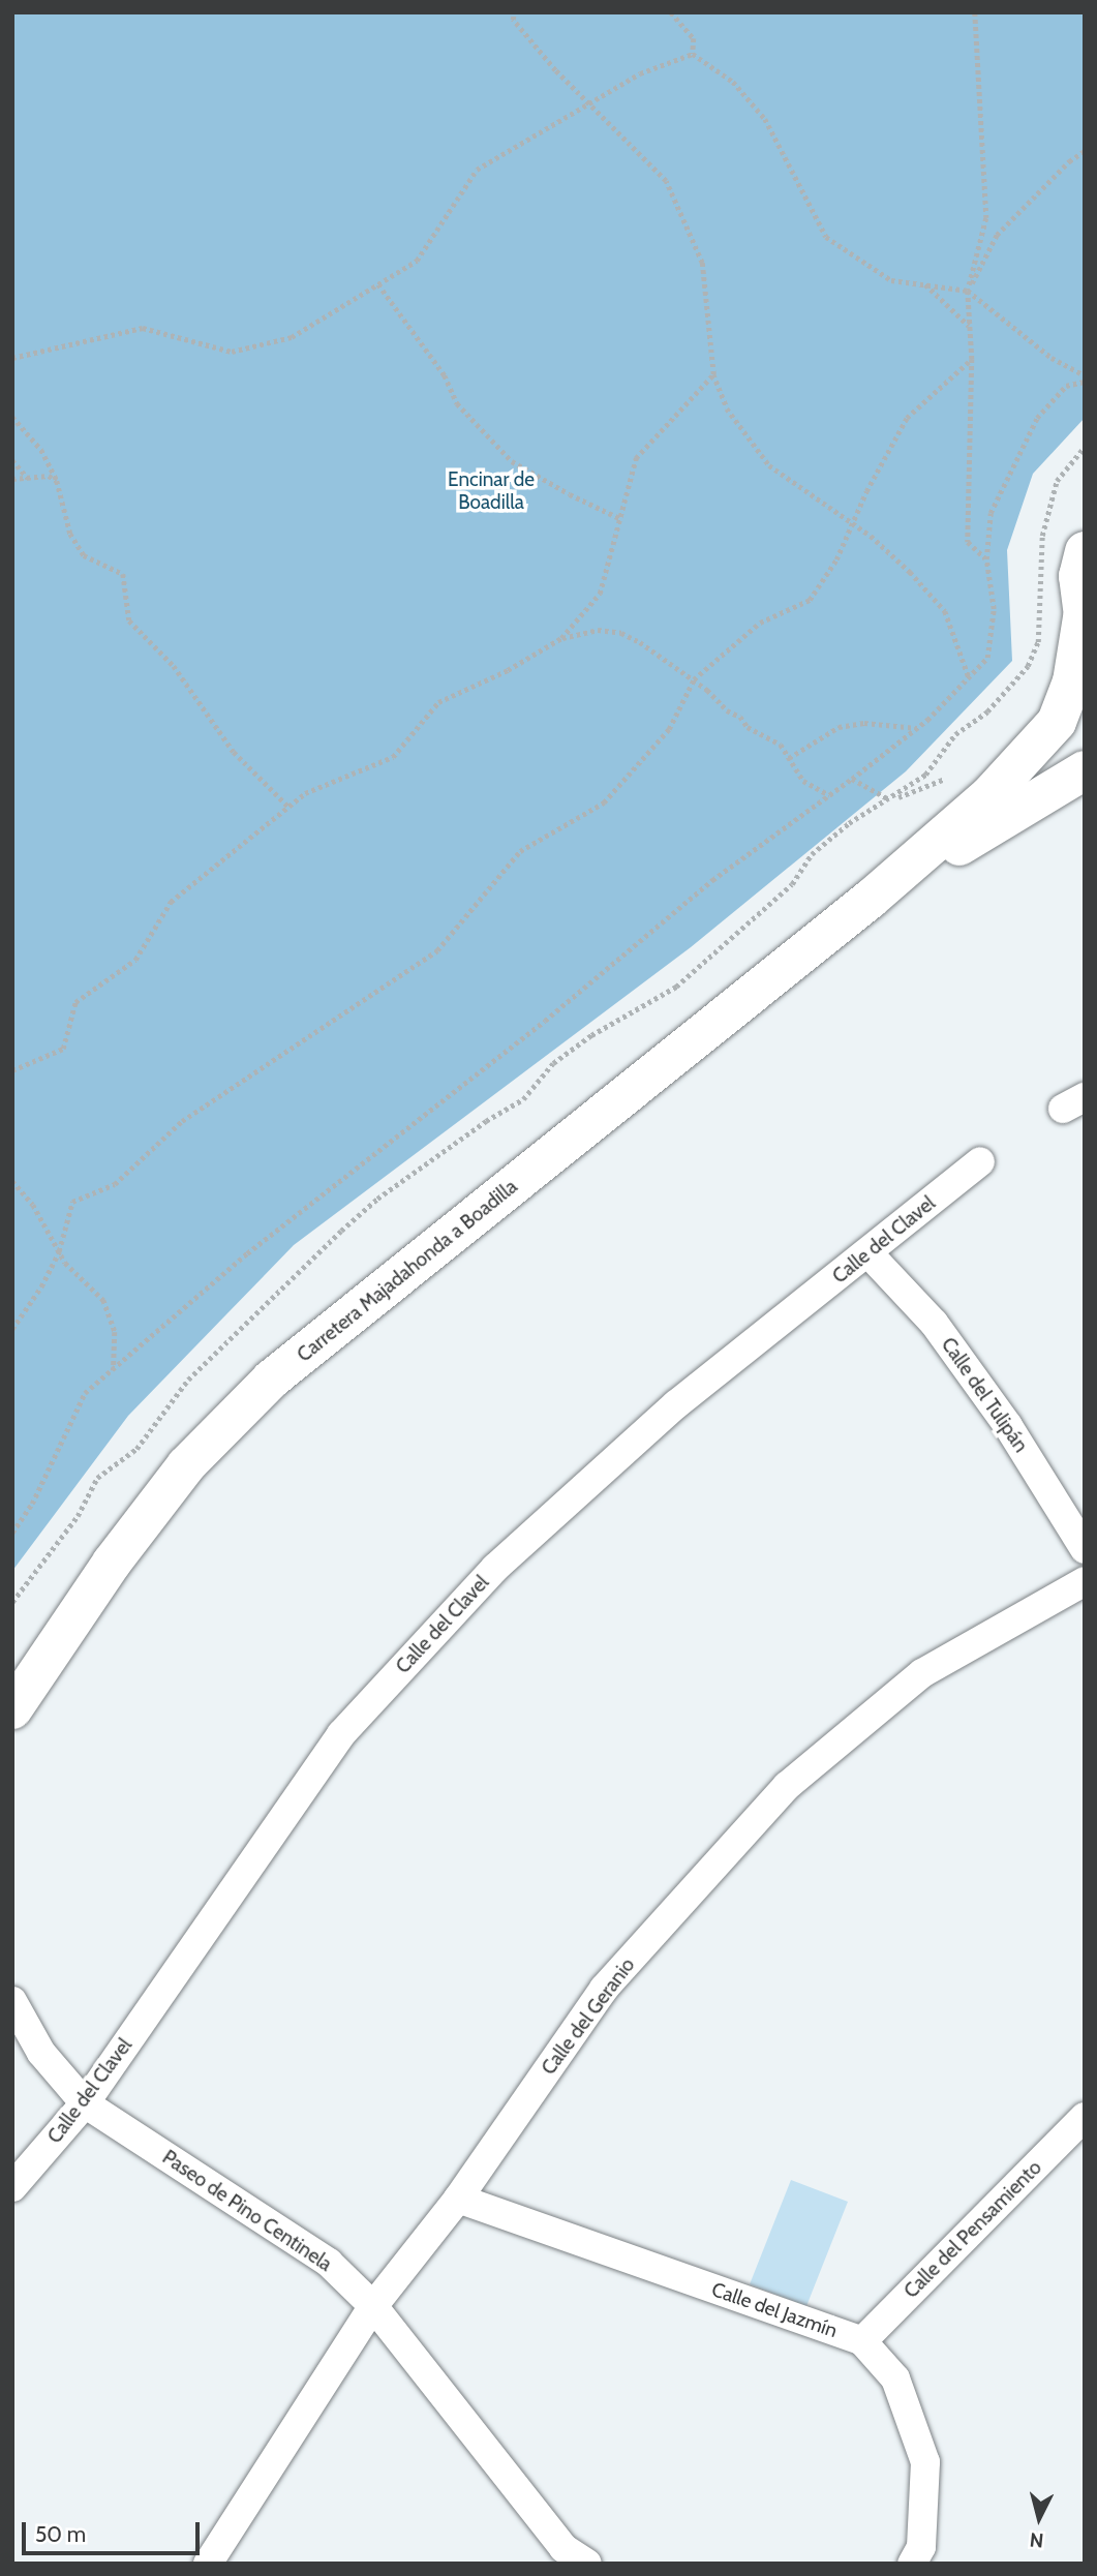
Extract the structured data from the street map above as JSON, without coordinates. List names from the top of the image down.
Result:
{
  "streets": {
    "street": [
      "Calle del Clavel",
      "Carretera Majadahonda a Boadilla",
      "Calle del Tulipán",
      "Calle del Geranio",
      "Paseo de Pino Centinela",
      "Calle del Pensamiento",
      "Calle del Jazmín"
    ]
  },
  "crossings": [
    ["Calle del Clavel", "Calle del Tulipán"],
    ["Calle del Clavel", "Paseo de Pino Centinela"],
    ["Calle del Geranio", "Paseo de Pino Centinela"],
    ["Calle del Geranio", "Calle del Jazmín"],
    ["Calle del Pensamiento", "Calle del Jazmín"]
  ],
  "parks": ["Encinar de Boadilla"],
  "scale_bar": "50 m",
  "north": "bottom"
}
